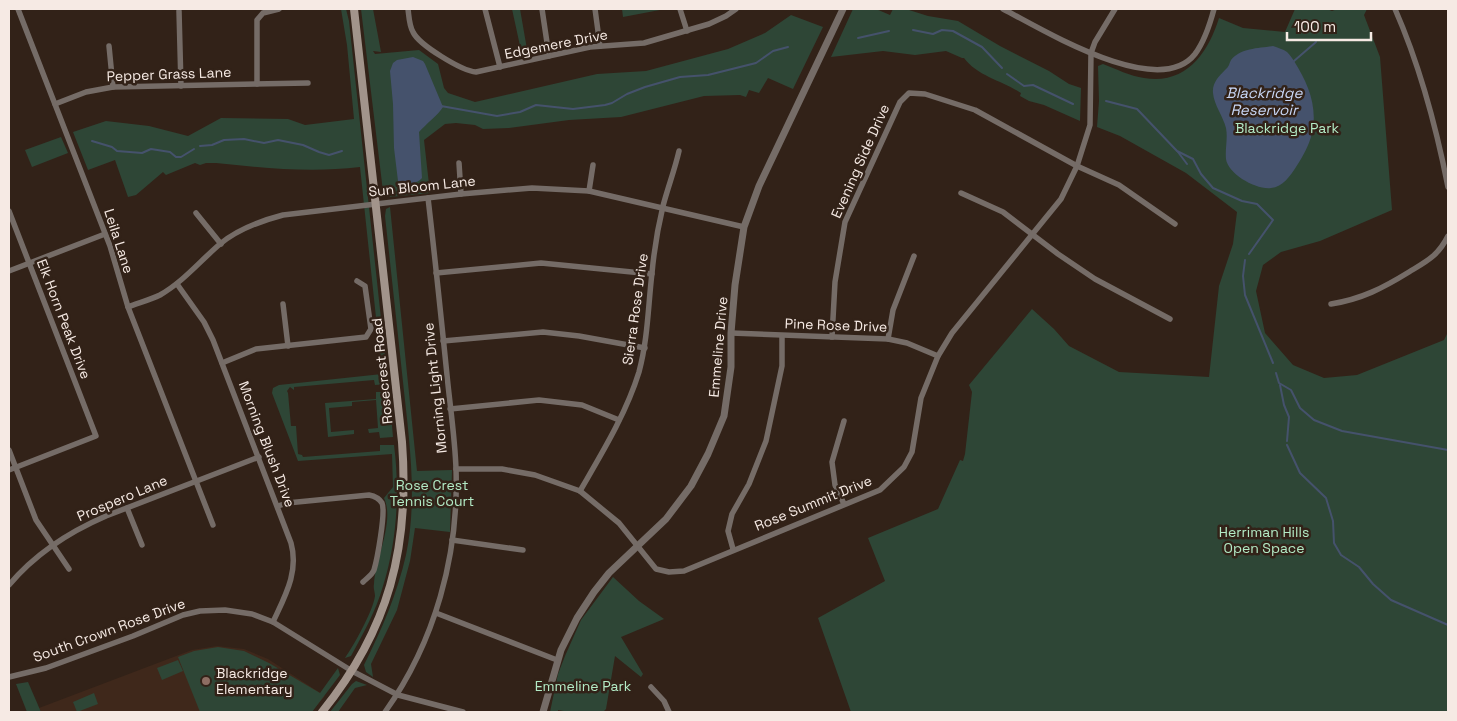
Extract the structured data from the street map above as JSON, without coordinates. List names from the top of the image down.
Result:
{
  "streets": {
    "main road": ["Rosecrest Road"],
    "street": [
      "Edgemere Drive",
      "Pepper Grass Lane",
      "Evening Side Drive",
      "Sun Bloom Lane",
      "Leila Lane",
      "Sierra Rose Drive",
      "Elk Horn Peak Drive",
      "Pine Rose Drive",
      "Emmeline Drive",
      "Morning Light Drive",
      "Morning Blush Drive",
      "Prospero Lane",
      "Rose Summit Drive",
      "South Crown Rose Drive"
    ]
  },
  "crossings": [
    ["Pepper Grass Lane", "Leila Lane"],
    ["Evening Side Drive", "Pine Rose Drive"],
    ["Evening Side Drive", "Rose Summit Drive"],
    ["Sun Bloom Lane", "Leila Lane"],
    ["Sun Bloom Lane", "Sierra Rose Drive"],
    ["Sun Bloom Lane", "Emmeline Drive"],
    ["Sun Bloom Lane", "Rosecrest Road"],
    ["Sun Bloom Lane", "Morning Light Drive"],
    ["Sun Bloom Lane", "Morning Blush Drive"],
    ["Leila Lane", "Prospero Lane"],
    ["Sierra Rose Drive", "Rose Summit Drive"],
    ["Pine Rose Drive", "Emmeline Drive"],
    ["Pine Rose Drive", "Rose Summit Drive"],
    ["Emmeline Drive", "Rose Summit Drive"],
    ["Rosecrest Road", "South Crown Rose Drive"],
    ["Morning Light Drive", "Rose Summit Drive"],
    ["Morning Light Drive", "South Crown Rose Drive"],
    ["Morning Blush Drive", "Prospero Lane"],
    ["Morning Blush Drive", "South Crown Rose Drive"]
  ],
  "water": ["Blackridge Reservoir"],
  "parks": [
    "Blackridge Park",
    "Rose Crest Tennis Court",
    "Herriman Hills Open Space",
    "Emmeline Park"
  ],
  "places": ["Blackridge Elementary"],
  "scale_bar": "100 m"
}
